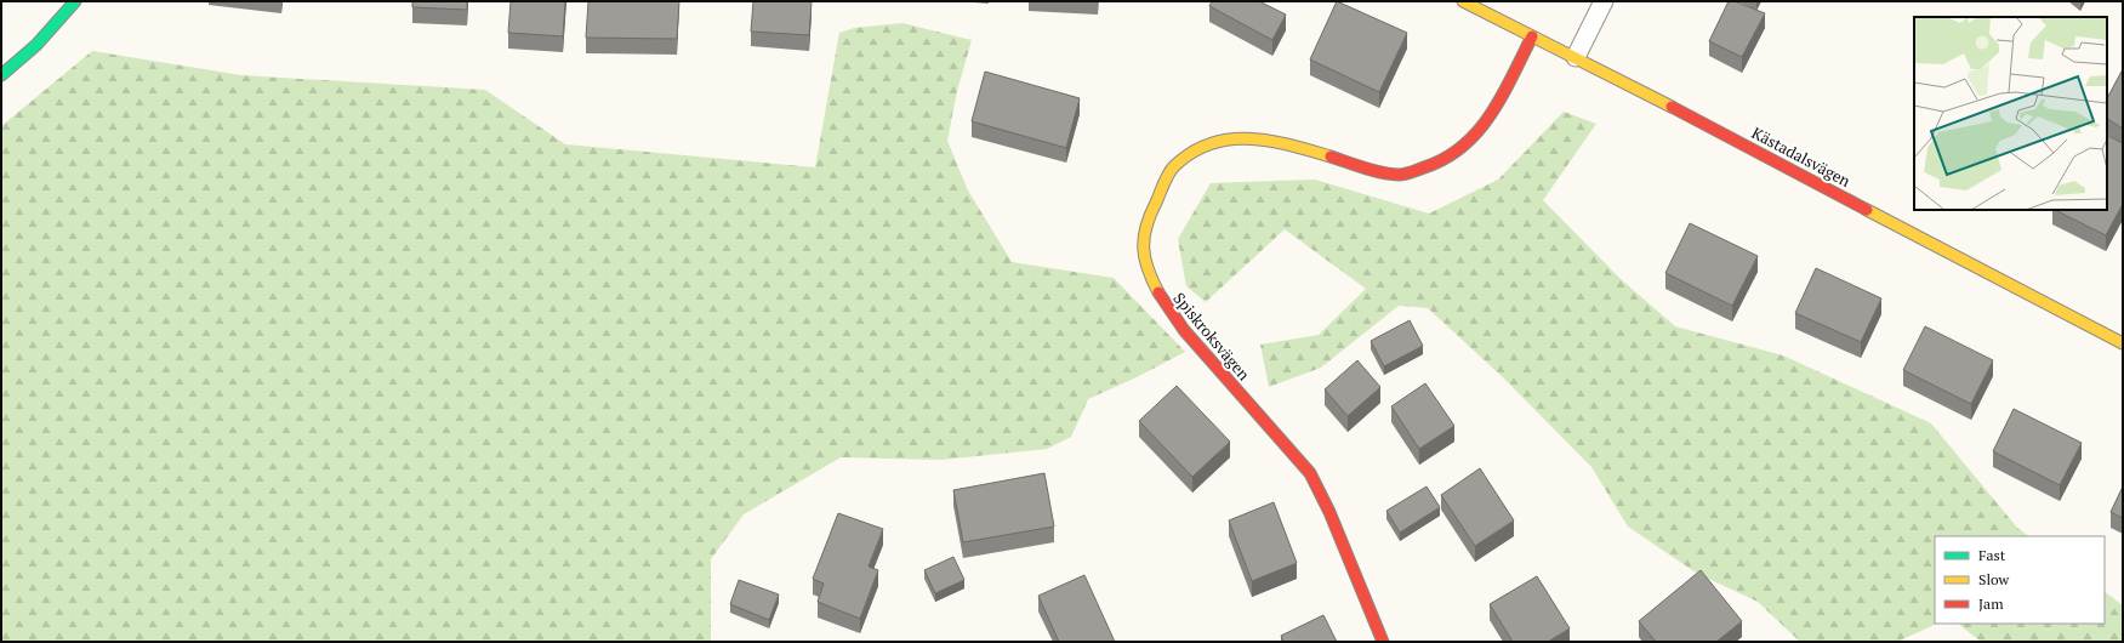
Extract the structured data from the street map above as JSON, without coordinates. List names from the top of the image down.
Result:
{
  "streets": {
    "street": ["Kästadalsvägen", "Spiskroksvägen"]
  },
  "crossings": [
    ["Kästadalsvägen", "Spiskroksvägen"]
  ],
  "legend": ["Fast", "Slow", "Jam"]
}
